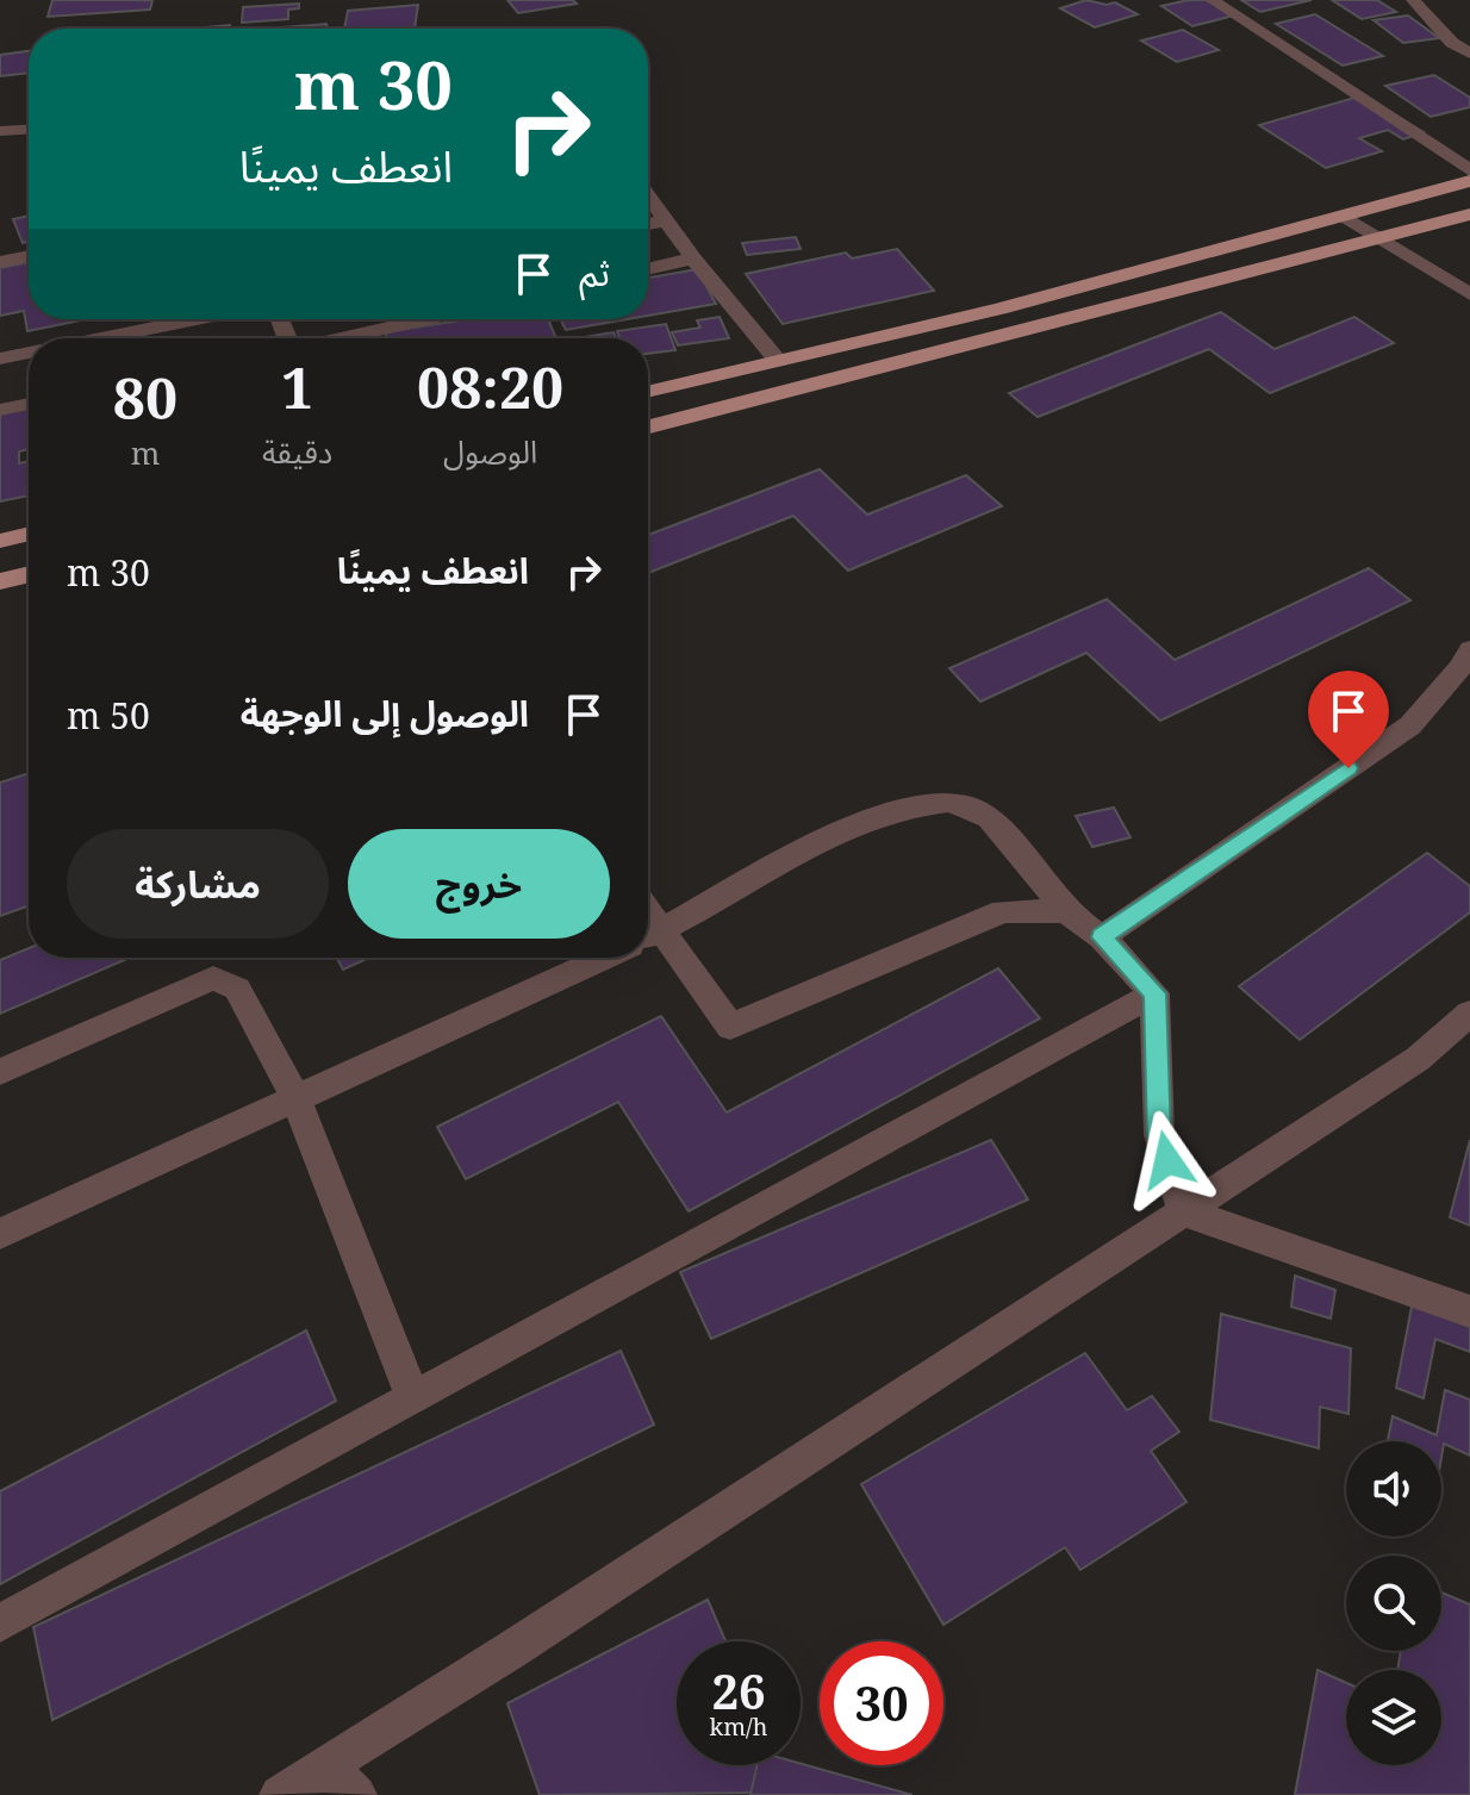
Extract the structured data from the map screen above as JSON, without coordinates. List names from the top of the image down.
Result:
{
  "page": {
    "turn": ["30 m", "انعطف يمينًا"],
    "then": "ثم",
    "eta": [
      "08:20",
      "الوصول",
      "1",
      "دقيقة",
      "80",
      "m"
    ],
    "list": [
      {
        "name": "انعطف يمينًا",
        "value": "30 m"
      },
      {
        "name": "الوصول إلى الوجهة",
        "value": "50 m"
      }
    ],
    "buttons": ["خروج", "مشاركة"],
    "speed": "26 km/h",
    "limit": "30"
  }
}
